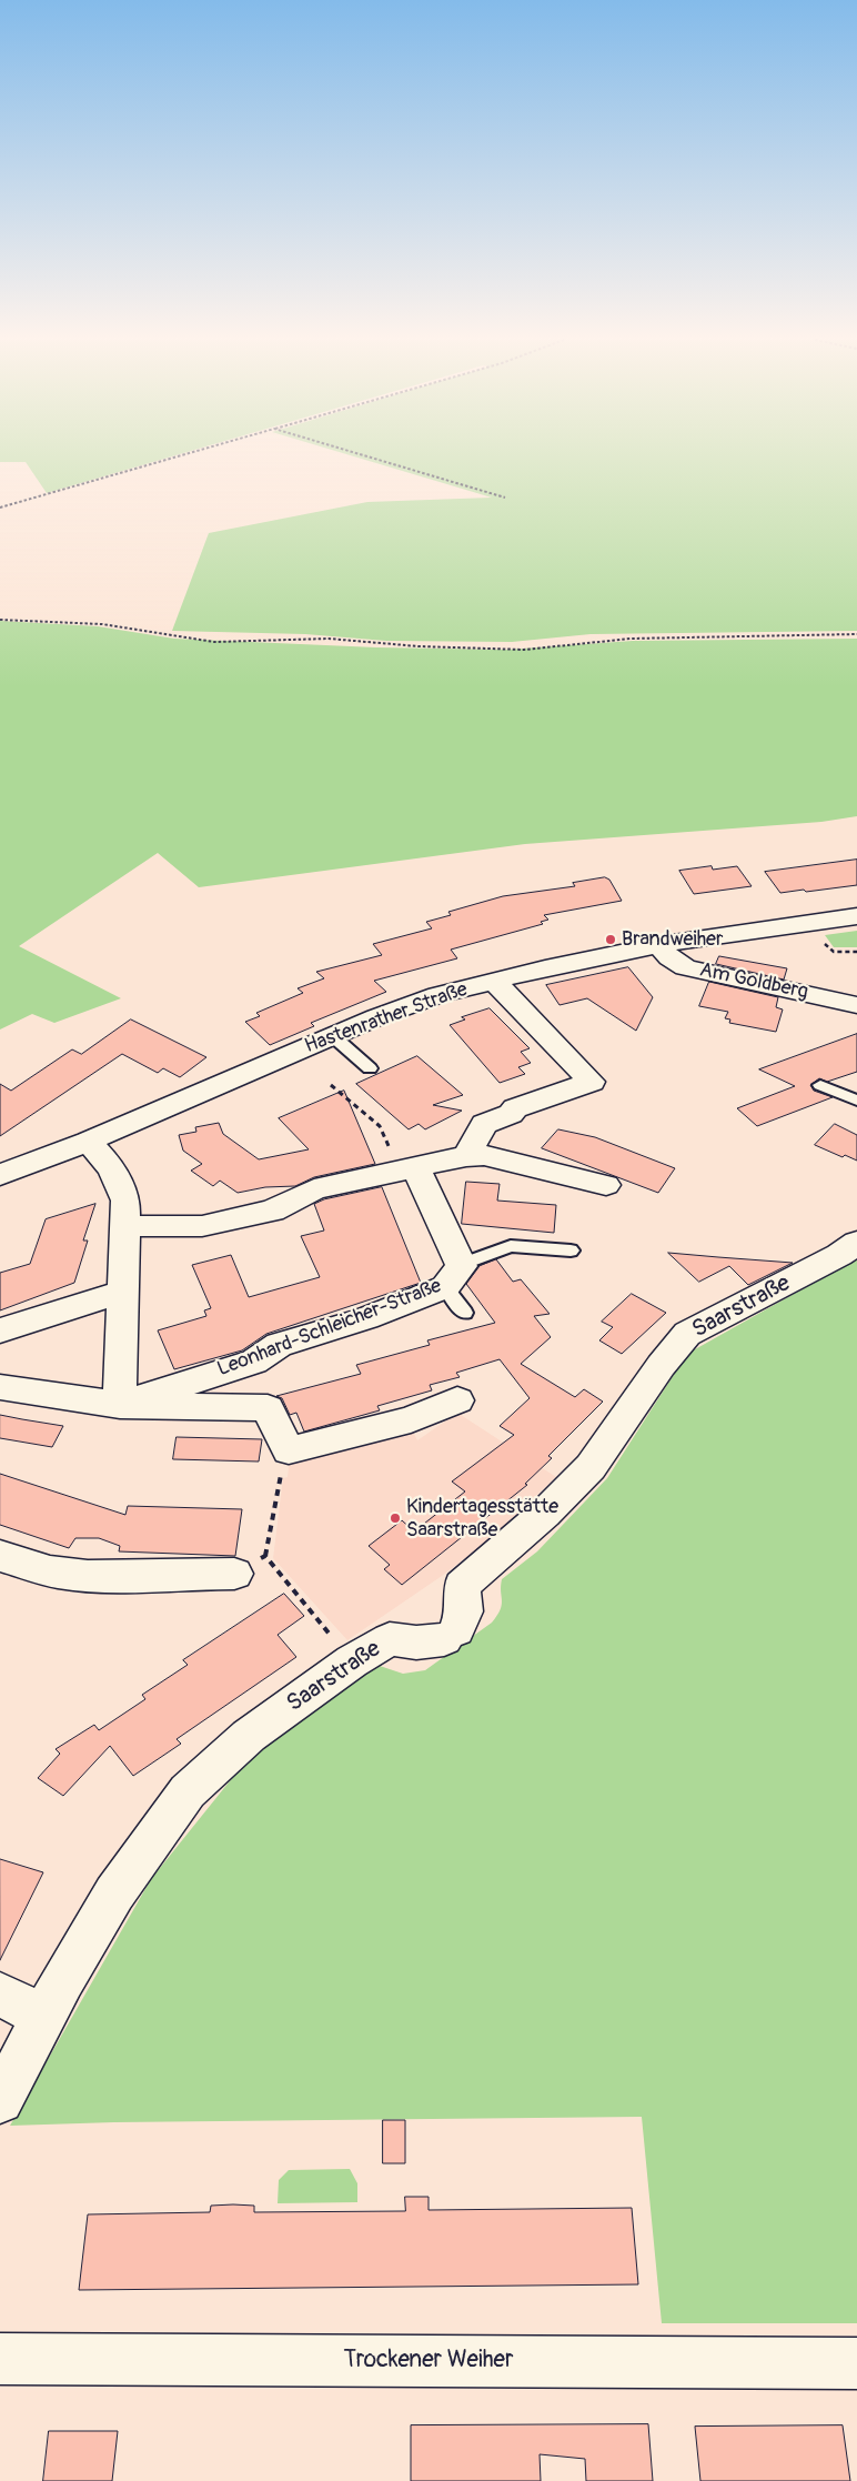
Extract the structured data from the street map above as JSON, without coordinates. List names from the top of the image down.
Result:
{
  "streets": {
    "street": [
      "Am Goldberg",
      "Hastenrather Straße",
      "Saarstraße",
      "Leonhard-Schleicher-Straße",
      "Trockener Weiher"
    ]
  },
  "crossings": [
    ["Am Goldberg", "Hastenrather Straße"]
  ],
  "places": ["Brandweiher", "Kindertagesstätte Saarstraße"]
}
